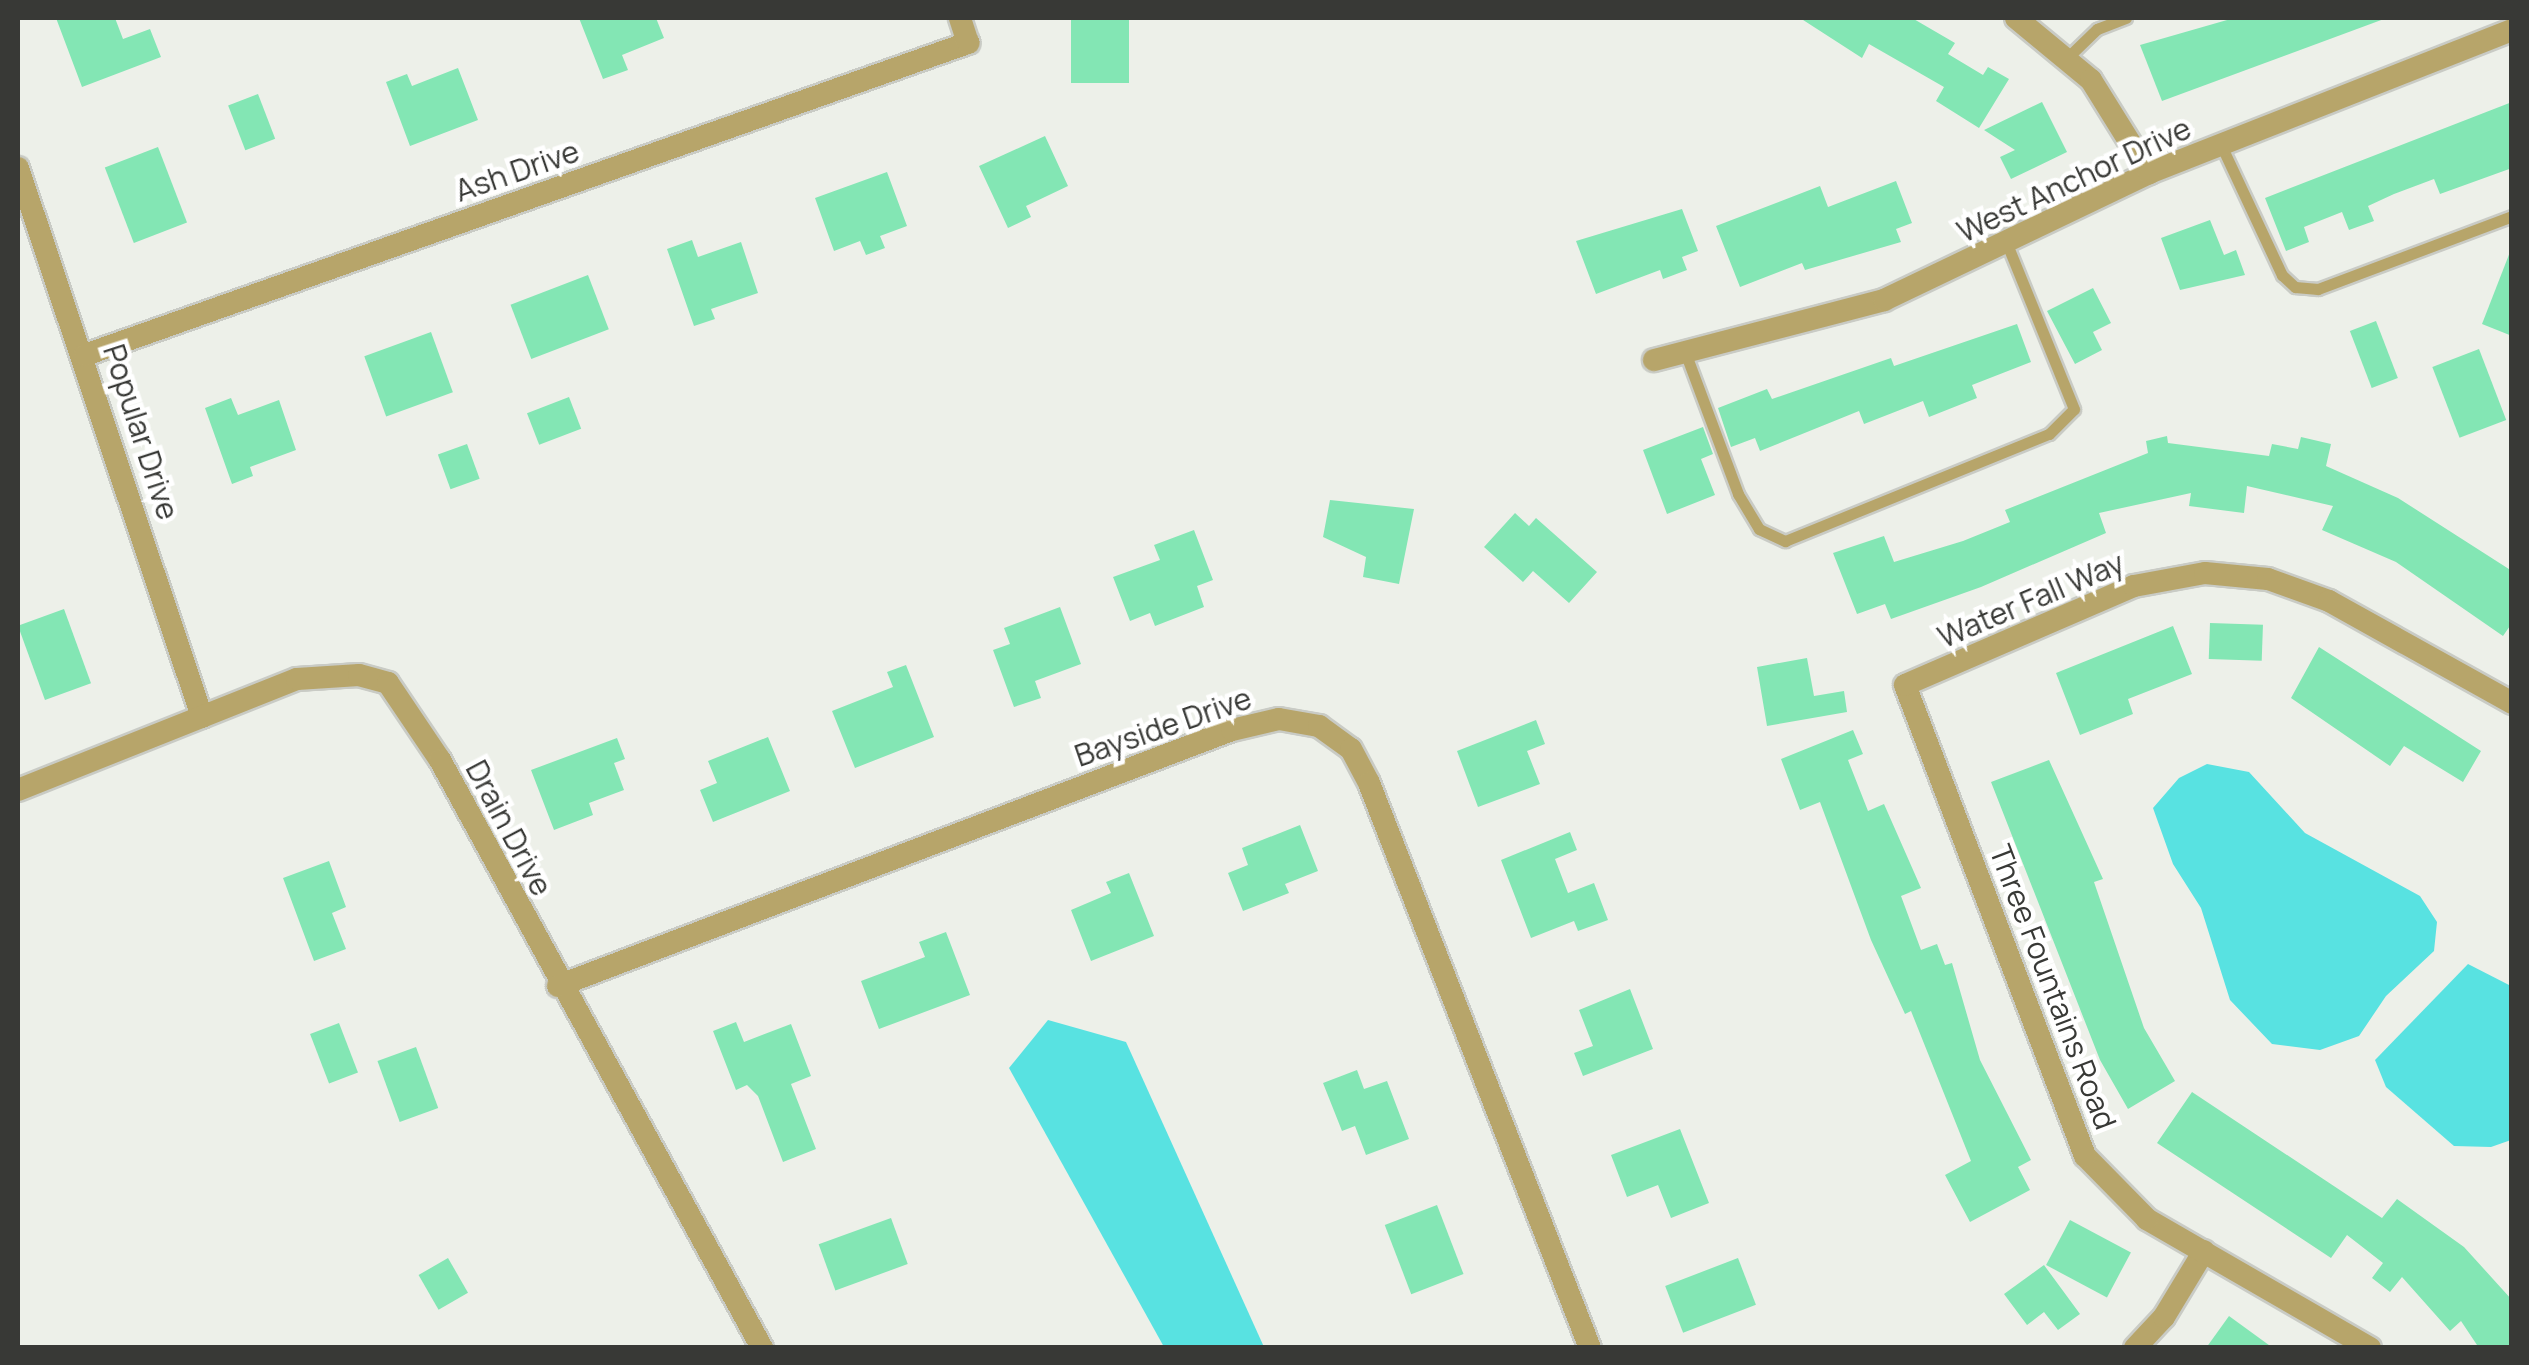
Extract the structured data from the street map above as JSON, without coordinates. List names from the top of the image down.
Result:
{
  "streets": {
    "street": [
      "Ash Drive",
      "West Anchor Drive",
      "Popular Drive",
      "Water Fall Way",
      "Bayside Drive",
      "Drain Drive",
      "Three Fountains Road"
    ]
  },
  "crossings": [
    ["Ash Drive", "Popular Drive"],
    ["Popular Drive", "Drain Drive"],
    ["Water Fall Way", "Three Fountains Road"],
    ["Bayside Drive", "Drain Drive"]
  ]
}
